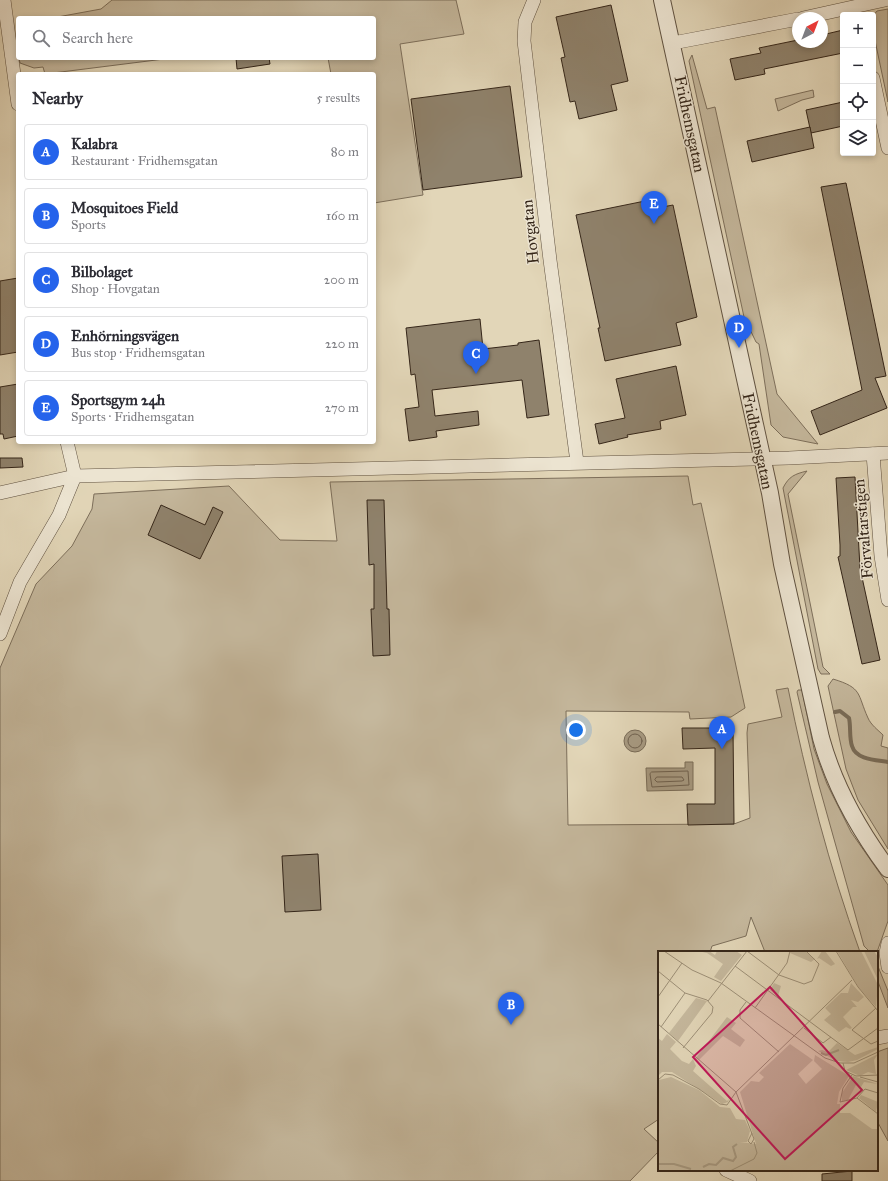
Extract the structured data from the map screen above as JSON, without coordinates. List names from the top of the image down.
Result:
{
  "streets": {
    "street": ["Fridhemsgatan", "Hovgatan", "Förvaltarstigen"]
  },
  "north": "top right",
  "page": {
    "map_buttons": ["+", "−"],
    "search": "Search here",
    "heading": ["Nearby", "5 results"],
    "list": [
      {
        "mark": "A",
        "name": "Kalabra",
        "note": "Restaurant · Fridhemsgatan",
        "value": "80 m"
      },
      {
        "mark": "B",
        "name": "Mosquitoes Field",
        "note": "Sports",
        "value": "160 m"
      },
      {
        "mark": "C",
        "name": "Bilbolaget",
        "note": "Shop · Hovgatan",
        "value": "200 m"
      },
      {
        "mark": "D",
        "name": "Enhörningsvägen",
        "note": "Bus stop · Fridhemsgatan",
        "value": "220 m"
      },
      {
        "mark": "E",
        "name": "Sportsgym 24h",
        "note": "Sports · Fridhemsgatan",
        "value": "270 m"
      }
    ],
    "pins": [
      "E",
      "D",
      "C",
      "A",
      "B"
    ]
  }
}
